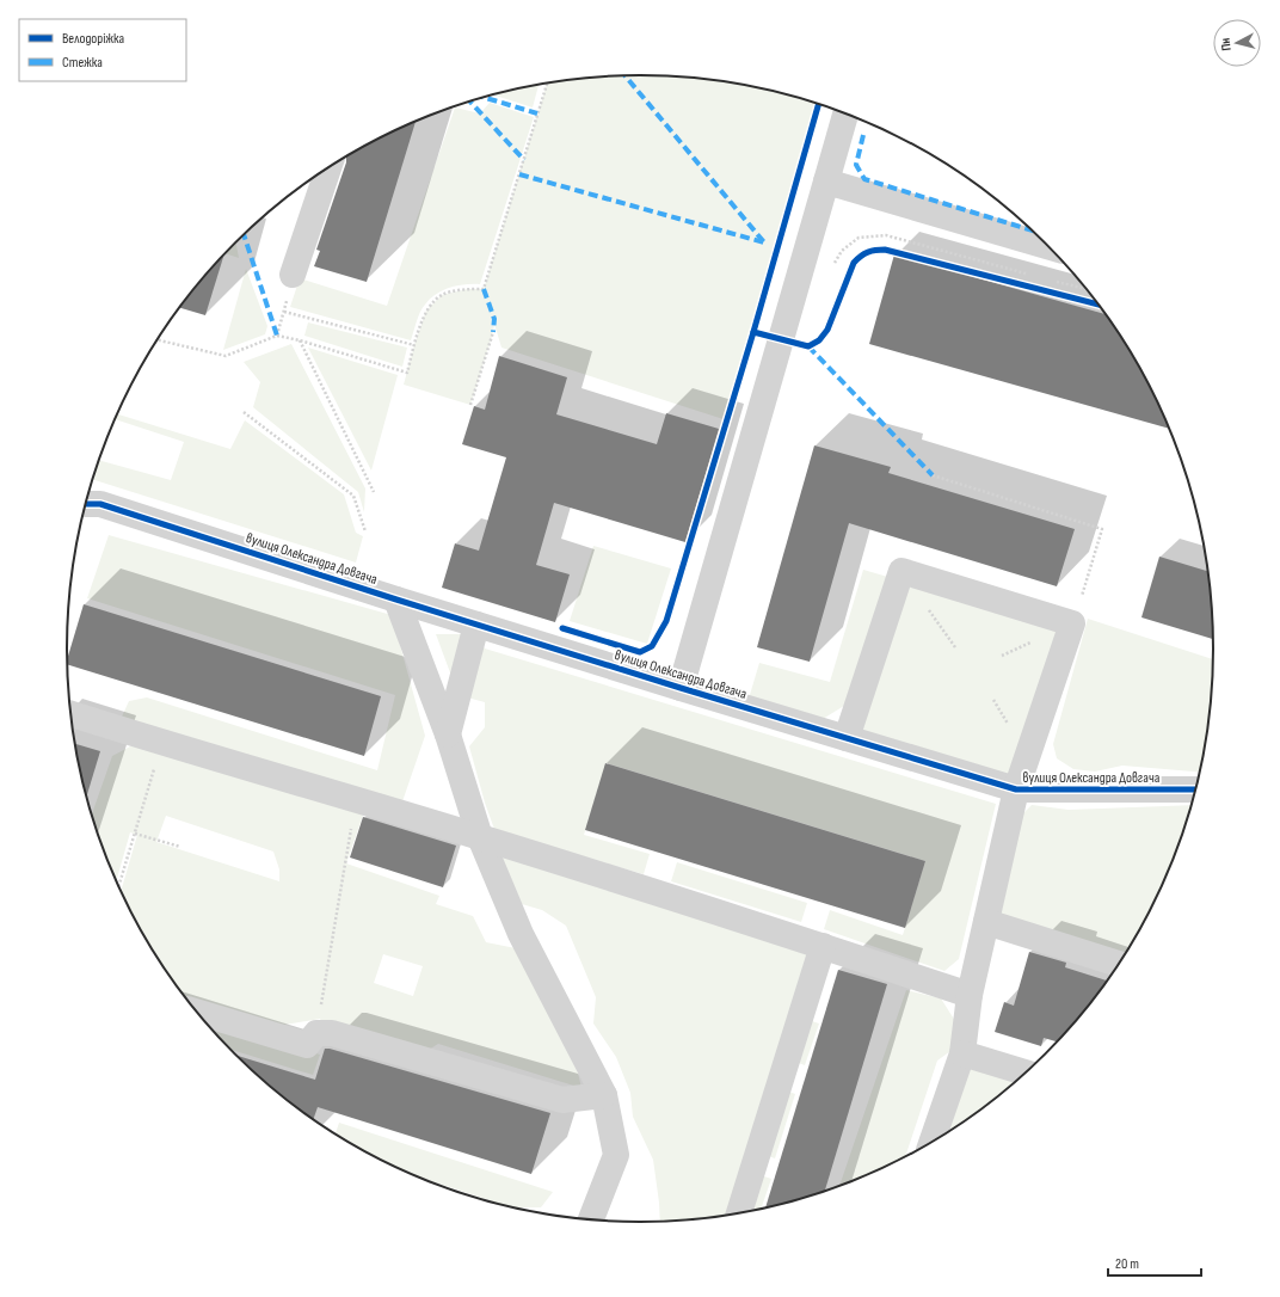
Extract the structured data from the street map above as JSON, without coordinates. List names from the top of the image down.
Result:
{
  "streets": {
    "street": ["вулиця Олександра Довгача"]
  },
  "legend": ["Велодоріжка", "Стежка"],
  "scale_bar": "20 m",
  "north": "left"
}
